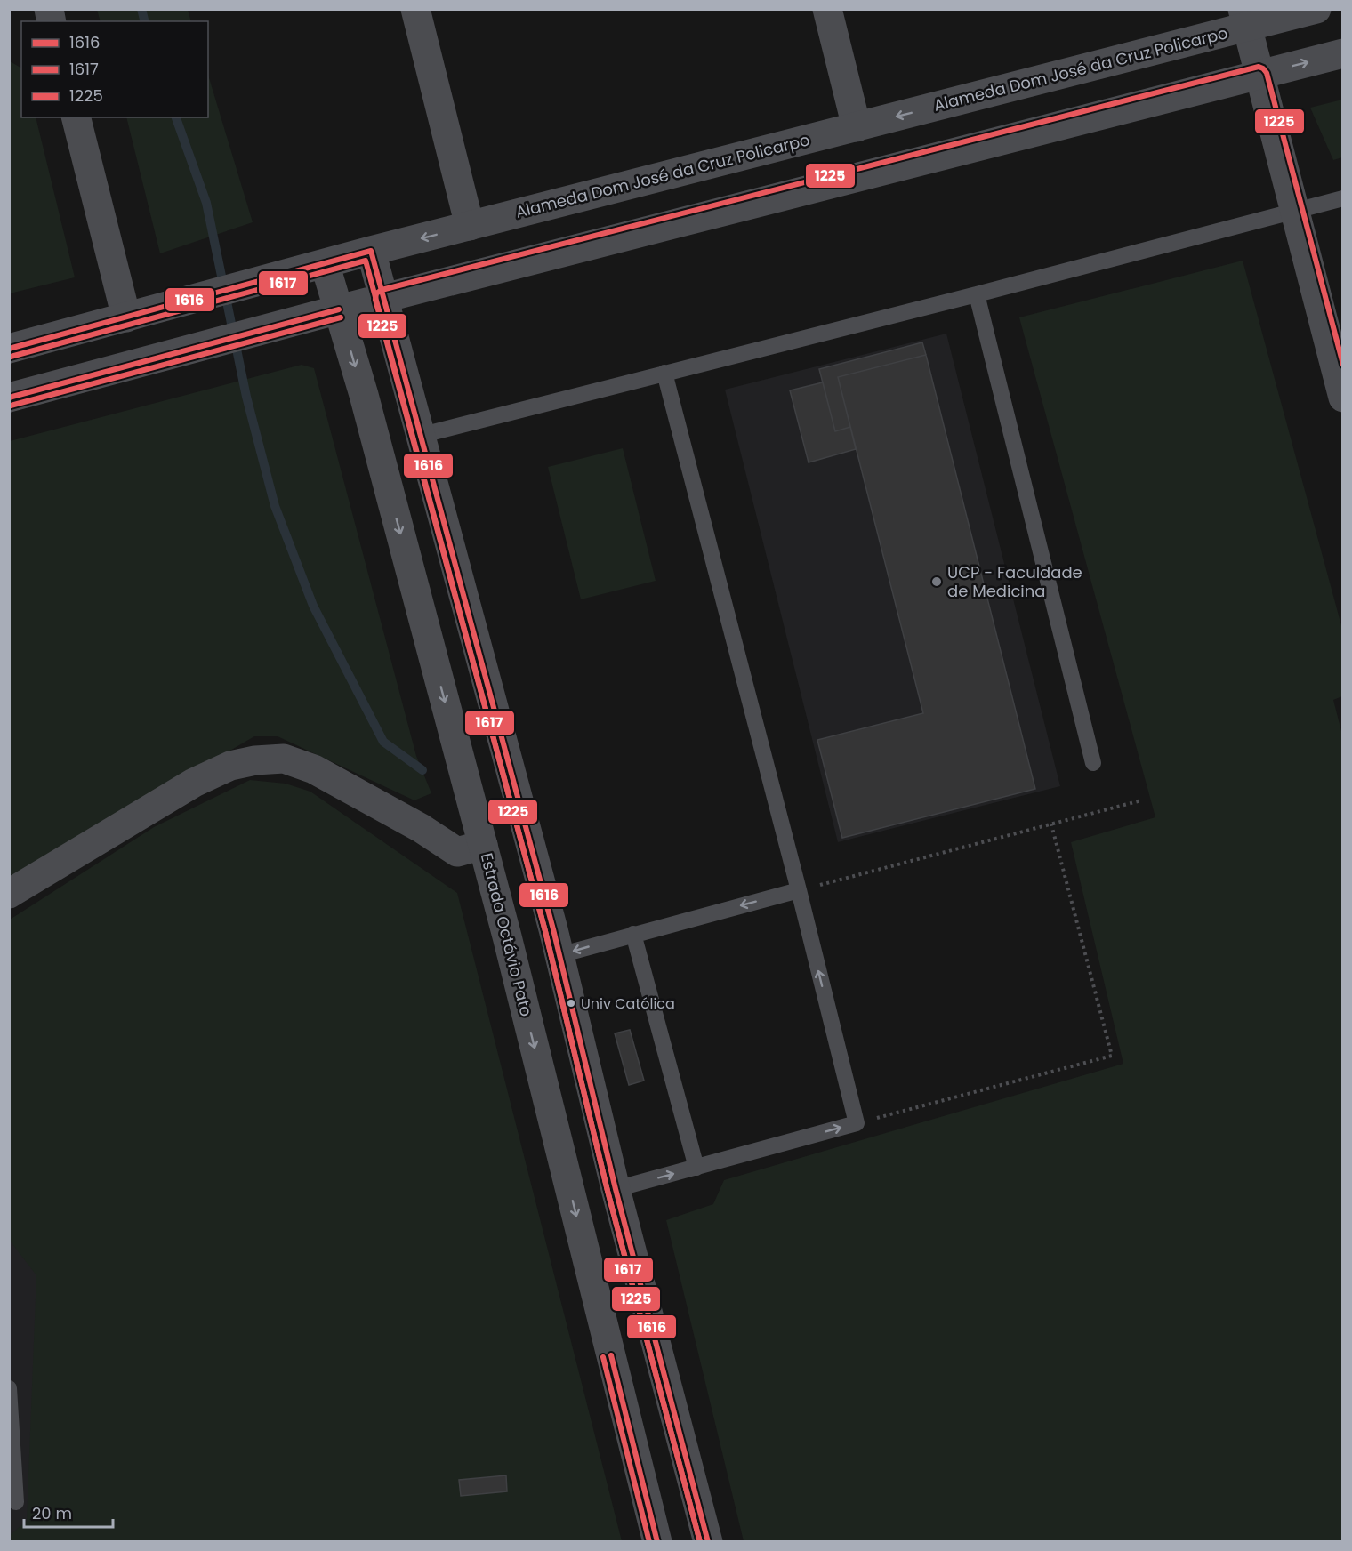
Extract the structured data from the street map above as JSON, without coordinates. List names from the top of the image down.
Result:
{
  "streets": {
    "street": ["Alameda Dom José da Cruz Policarpo", "Estrada Octávio Pato"]
  },
  "places": ["UCP - Faculdade de Medicina", "Univ Católica"],
  "lines": ["transit line 1225", "transit line 1616", "transit line 1617"],
  "legend": ["1616", "1617", "1225"],
  "scale_bar": "20 m"
}
